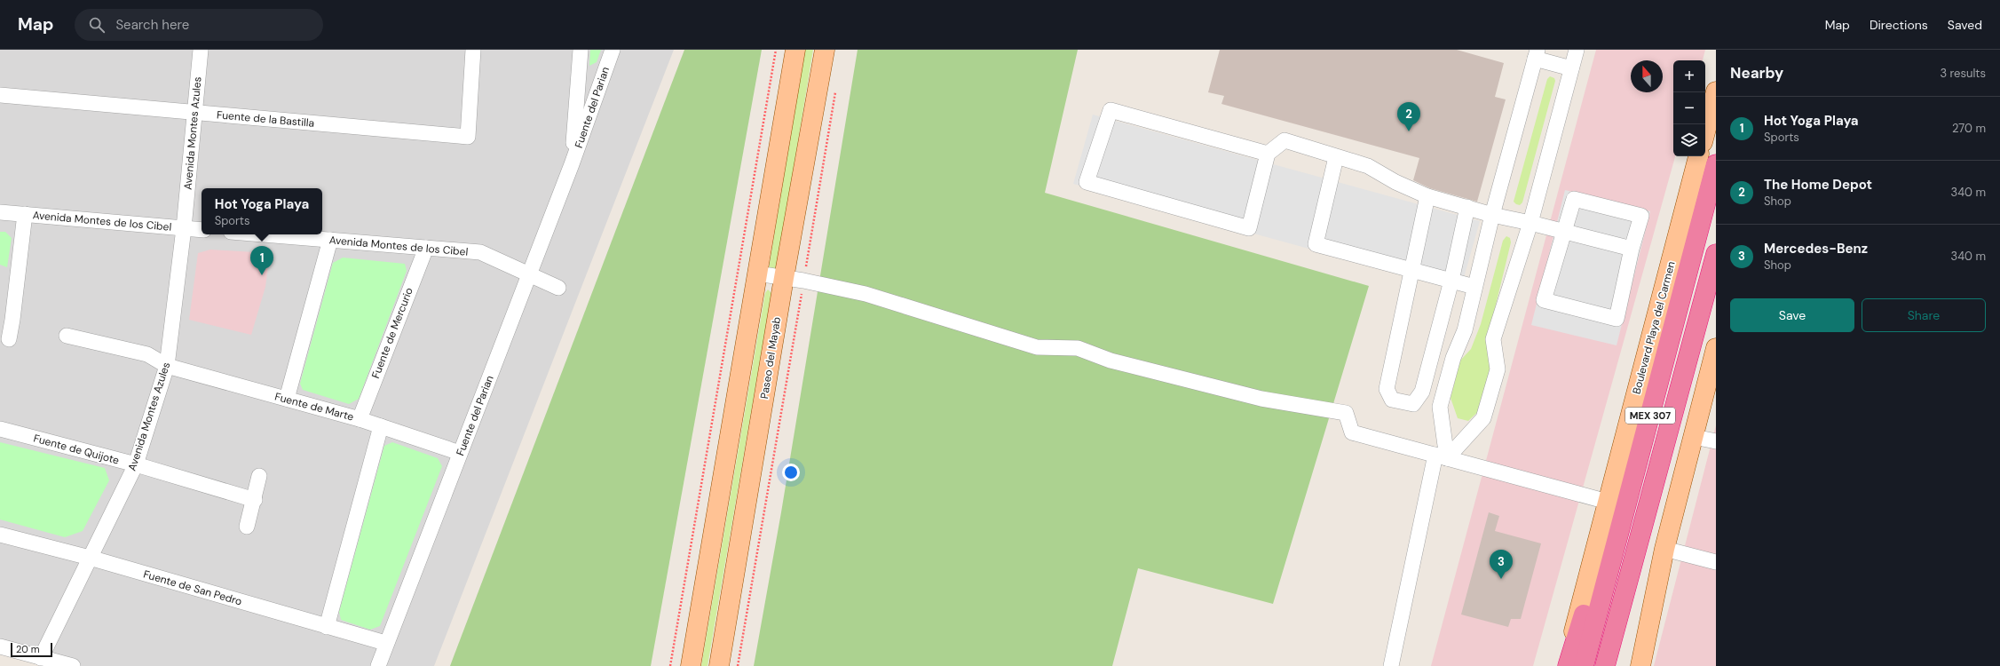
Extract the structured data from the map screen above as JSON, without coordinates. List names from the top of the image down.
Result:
{
  "streets": {
    "highway": ["MEX 307"],
    "main road": ["Boulevard Playa del Carmen", "Paseo del Mayab"],
    "street": [
      "Fuente del Parian",
      "Fuente de la Bastilla",
      "Avenida Montes Azules",
      "Avenida Montes de los Cibel",
      "Fuente de Mercurio",
      "Fuente de Marte",
      "Fuente de Quijote",
      "Fuente de San Pedro"
    ]
  },
  "crossings": [
    ["Fuente del Parian", "Avenida Montes de los Cibel"],
    ["Fuente del Parian", "Fuente de Marte"],
    ["Fuente del Parian", "Fuente de San Pedro"],
    ["Fuente de la Bastilla", "Avenida Montes Azules"],
    ["Avenida Montes Azules", "Avenida Montes de los Cibel"],
    ["Avenida Montes Azules", "Fuente de Marte"],
    ["Avenida Montes Azules", "Fuente de Quijote"],
    ["Avenida Montes Azules", "Fuente de San Pedro"],
    ["Avenida Montes de los Cibel", "Fuente de Mercurio"],
    ["Fuente de Mercurio", "Fuente de Marte"]
  ],
  "scale_bar": "20 m",
  "north": "top",
  "page": {
    "header": "Map",
    "search": "Search here",
    "nav": ["Map", "Directions", "Saved"],
    "heading": ["Nearby", "3 results"],
    "map_buttons": ["+", "−"],
    "list": [
      {
        "mark": "1",
        "name": "Hot Yoga Playa",
        "note": "Sports",
        "value": "270 m"
      },
      {
        "mark": "2",
        "name": "The Home Depot",
        "note": "Shop",
        "value": "340 m"
      },
      {
        "mark": "3",
        "name": "Mercedes-Benz",
        "note": "Shop",
        "value": "340 m"
      }
    ],
    "pins": ["2", "1", "3"],
    "popup": ["Hot Yoga Playa", "Sports"],
    "buttons": ["Save", "Share"],
    "scale": "20 m"
  }
}
